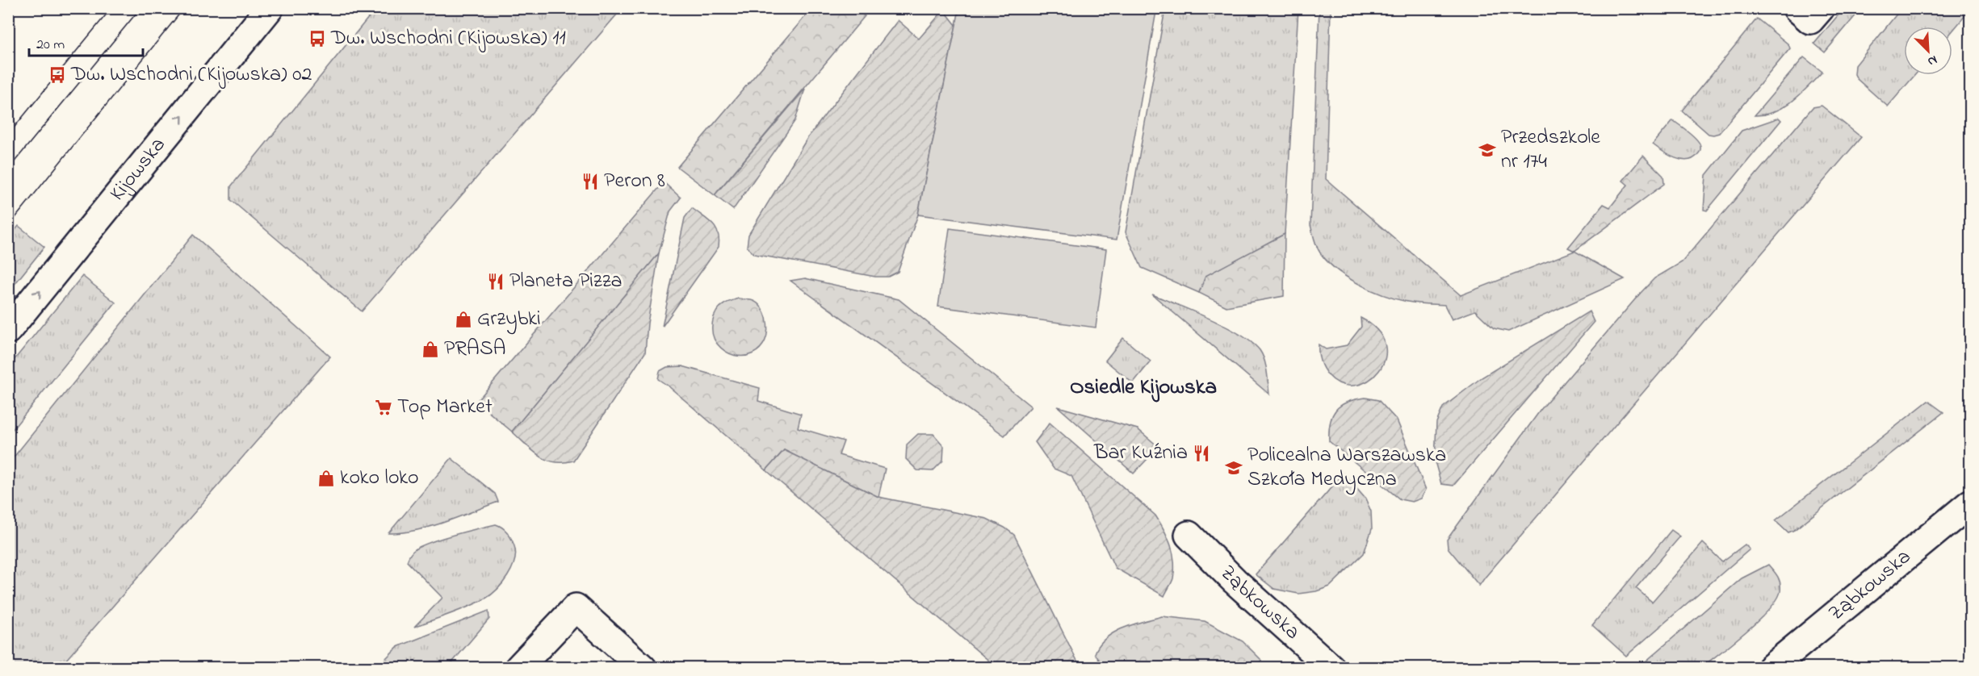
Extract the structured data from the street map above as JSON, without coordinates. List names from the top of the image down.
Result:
{
  "streets": {
    "street": ["Kijowska", "Ząbkowska"]
  },
  "one_way": ["Kijowska"],
  "districts": ["Osiedle Kijowska"],
  "places": {
    "bus stop": ["Dw. Wschodni (Kijowska) 11", "Dw. Wschodni (Kijowska) 02"],
    "school or university": ["Przedszkole nr 174", "Policealna Warszawska Szkoła Medyczna"],
    "restaurant": ["Peron 8", "Planeta Pizza", "Bar Kuźnia"],
    "shop": ["Grzybki", "PRASA", "koko loko"],
    "supermarket": ["Top Market"]
  },
  "scale_bar": "20 m",
  "north": "bottom right"
}
